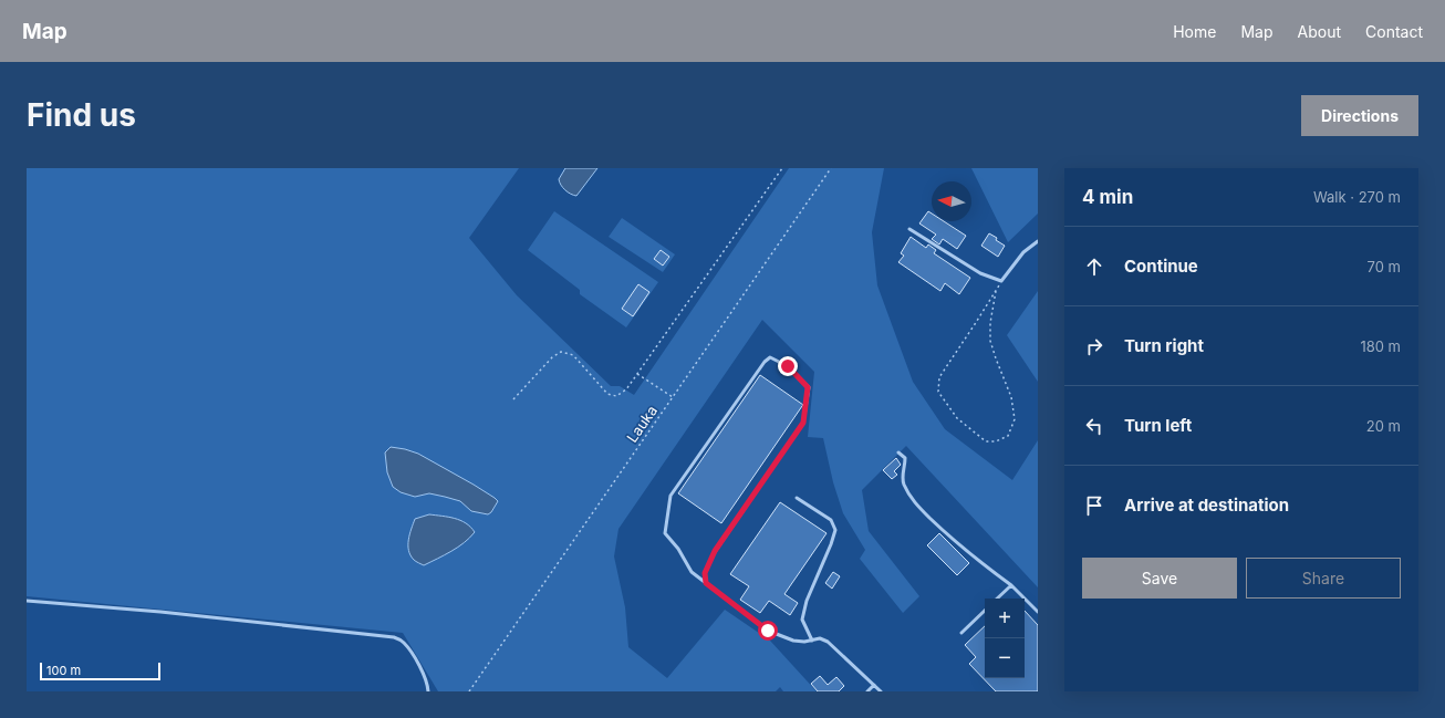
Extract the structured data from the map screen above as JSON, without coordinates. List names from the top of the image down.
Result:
{
  "streets": {
    "path": ["Lauka"]
  },
  "scale_bar": "100 m",
  "north": "left",
  "page": {
    "header": "Map",
    "nav": [
      "Home",
      "Map",
      "About",
      "Contact"
    ],
    "buttons": [
      "Directions",
      ["Save", "Share"]
    ],
    "title": "Find us",
    "heading": ["4 min", "Walk · 270 m"],
    "list": [
      ["Continue", "70 m"],
      ["Turn right", "180 m"],
      ["Turn left", "20 m"],
      "Arrive at destination"
    ],
    "map_buttons": ["+", "−"],
    "scale": "100 m"
  }
}
